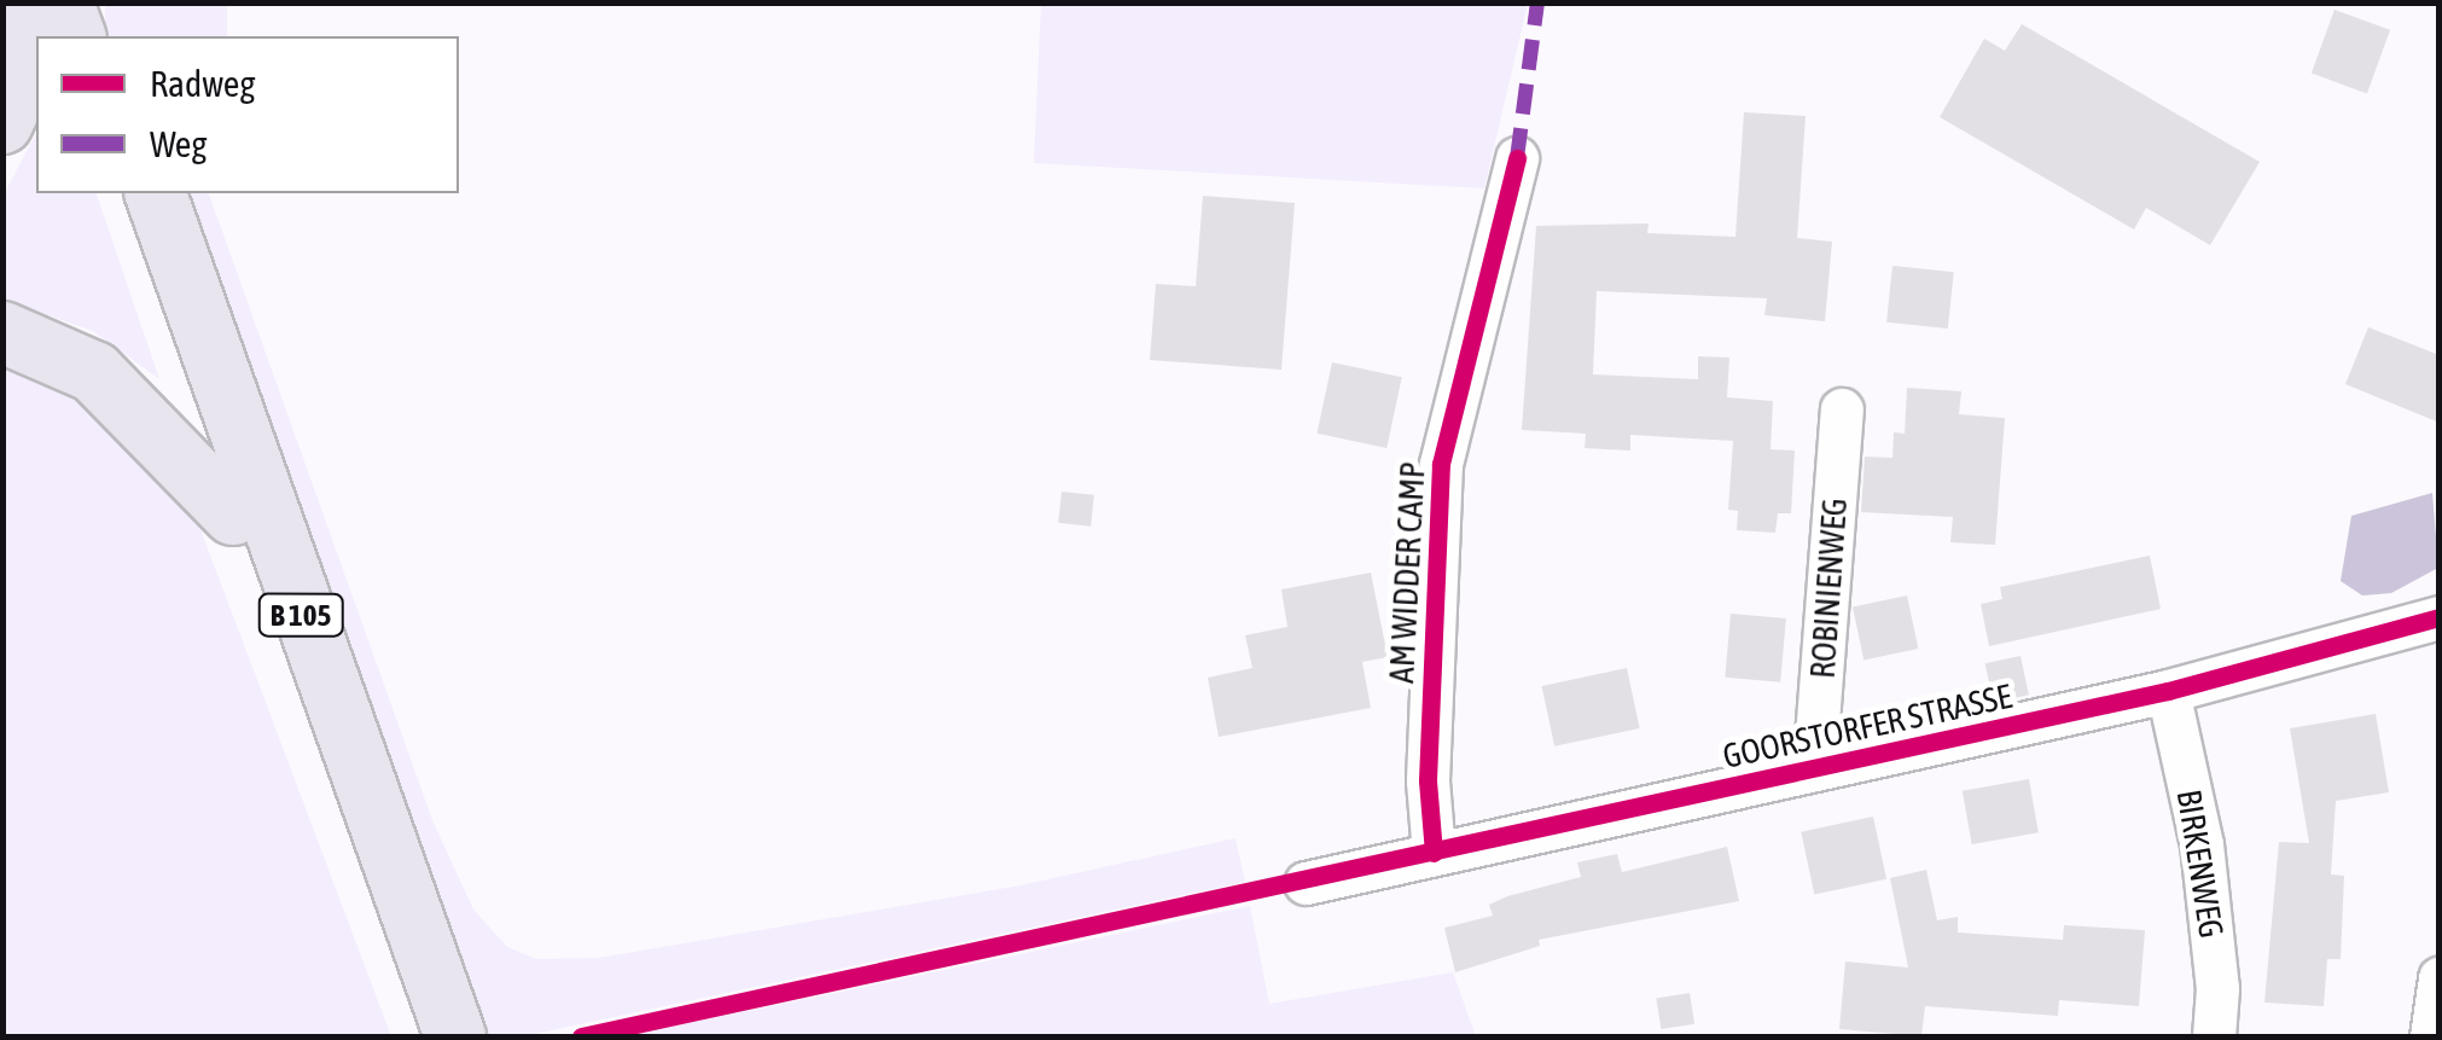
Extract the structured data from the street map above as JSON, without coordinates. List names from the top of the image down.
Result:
{
  "streets": {
    "highway": ["B 105"],
    "street": [
      "AM WIDDER CAMP",
      "ROBINIENWEG",
      "GOORSTORFER STRASSE",
      "BIRKENWEG"
    ]
  },
  "crossings": [
    ["AM WIDDER CAMP", "GOORSTORFER STRASSE"],
    ["ROBINIENWEG", "GOORSTORFER STRASSE"],
    ["GOORSTORFER STRASSE", "BIRKENWEG"]
  ],
  "legend": ["Radweg", "Weg"]
}
